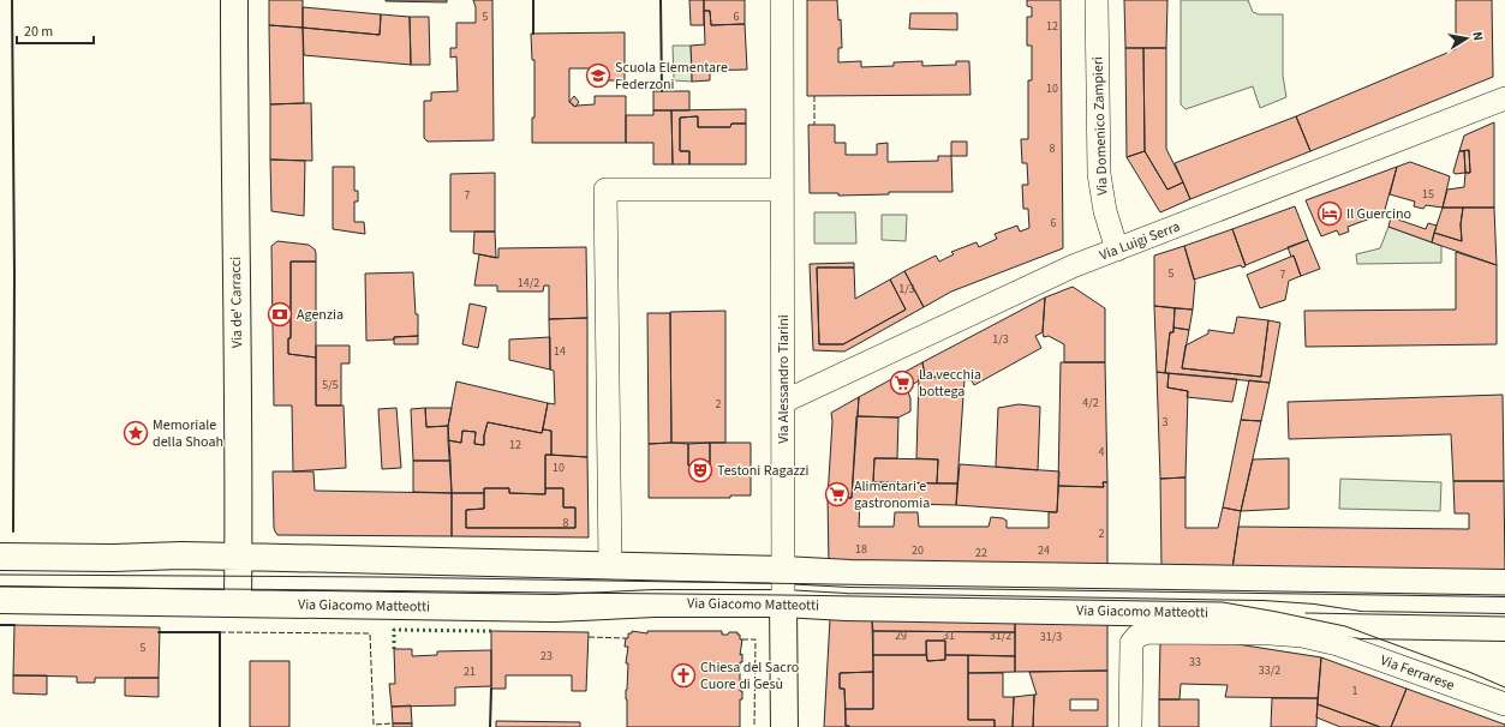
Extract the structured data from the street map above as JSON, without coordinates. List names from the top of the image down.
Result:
{
  "streets": {
    "main road": ["Via de' Carracci", "Via Giacomo Matteotti"],
    "street": [
      "Via Domenico Zampieri",
      "Via Luigi Serra",
      "Via Alessandro Tiarini",
      "Via Ferrarese"
    ]
  },
  "crossings": [
    ["Via Domenico Zampieri", "Via Luigi Serra"],
    ["Via Luigi Serra", "Via Alessandro Tiarini"],
    ["Via de' Carracci", "Via Giacomo Matteotti"],
    ["Via Alessandro Tiarini", "Via Giacomo Matteotti"],
    ["Via Giacomo Matteotti", "Via Ferrarese"]
  ],
  "places": {
    "school or university": ["Scuola Elementare Federzoni"],
    "hotel": ["Il Guercino"],
    "bank": ["Agenzia"],
    "supermarket": ["La vecchia bottega", "Alimentari e gastronomia"],
    "place": ["Memoriale della Shoah"],
    "theatre": ["Testoni Ragazzi"],
    "church": ["Chiesa del Sacro Cuore di Gesù"]
  },
  "house_numbers": [
    "5",
    "6",
    "12",
    "10",
    "8",
    "15",
    "7",
    "6",
    "5",
    "7",
    "14/2",
    "1/3",
    "1/3",
    "14",
    "5/5",
    "4/2",
    "2",
    "3",
    "12",
    "4",
    "10",
    "8",
    "2",
    "18",
    "20",
    "24",
    "22",
    "29",
    "31",
    "31/2",
    "31/3",
    "5",
    "23",
    "33",
    "33/2",
    "21",
    "1"
  ],
  "scale_bar": "20 m",
  "north": "right"
}
